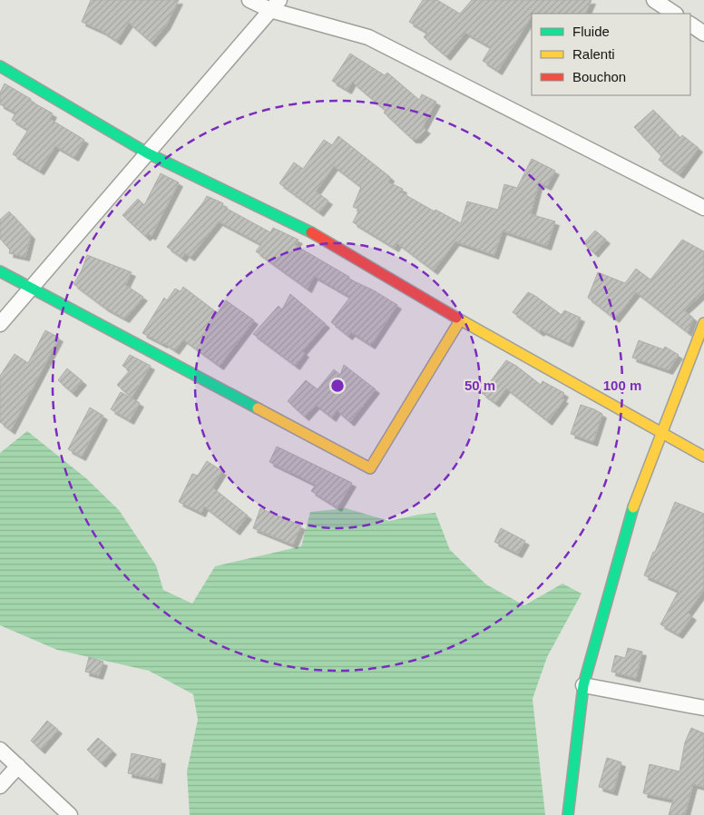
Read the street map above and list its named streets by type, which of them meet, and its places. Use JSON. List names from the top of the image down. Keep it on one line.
{"legend":["Fluide","Ralenti","Bouchon"],"rings":["50 m","100 m"]}
